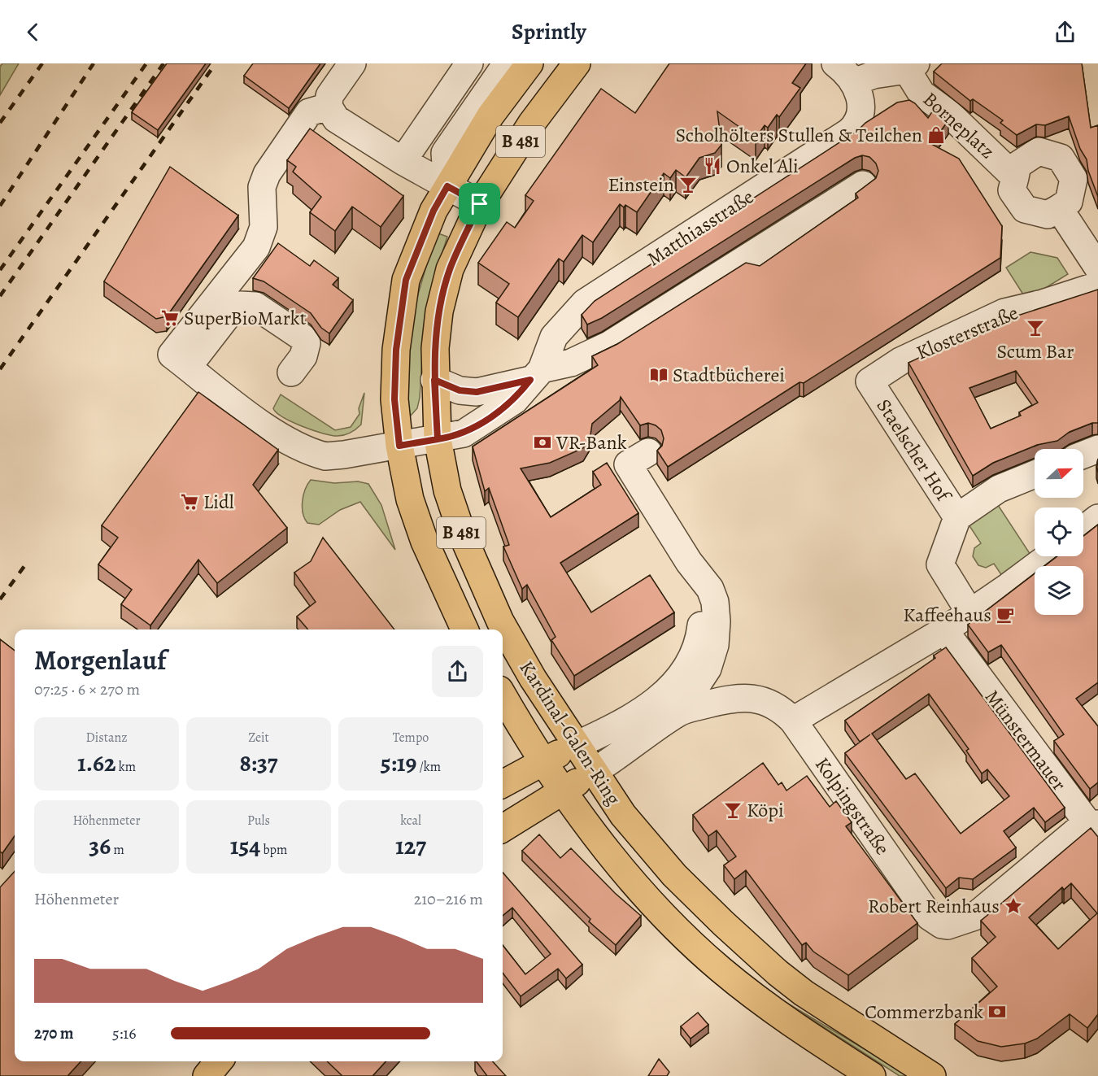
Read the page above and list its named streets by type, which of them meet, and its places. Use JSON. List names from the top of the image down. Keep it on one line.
{"streets":{"main road":["B 481","Kardinal-Galen-Ring"],"street":["Borneplatz","Matthiasstraße","Klosterstraße","Staelscher Hof","Münstermauer","Kolpingstraße"]},"crossings":[["B 481","Matthiasstraße"],["Matthiasstraße","Kardinal-Galen-Ring"],["Klosterstraße","Staelscher Hof"],["Kardinal-Galen-Ring","Kolpingstraße"],["Münstermauer","Kolpingstraße"]],"places":{"shop":["Scholhölters Stullen & Teilchen"],"restaurant":["Onkel Ali"],"bar":["Einstein","Scum Bar","Köpi"],"supermarket":["SuperBioMarkt","Lidl"],"library":["Stadtbücherei"],"bank":["VR-Bank","Commerzbank"],"cafe":["Kaffeehaus"],"place":["Robert Reinhaus"]},"north":"right","page":{"header":"Sprintly","heading":["Morgenlauf","07:25 · 6 × 270 m"],"stats":[["Distanz","1.62 km"],["Zeit","8:37"],["Tempo","5:19 /km"],["Höhenmeter","36 m"],["Puls","154 bpm"],["kcal","127"]],"chart":["Höhenmeter","210–216 m"],"list":[{"name":"270 m","note":"5:16"}]}}
